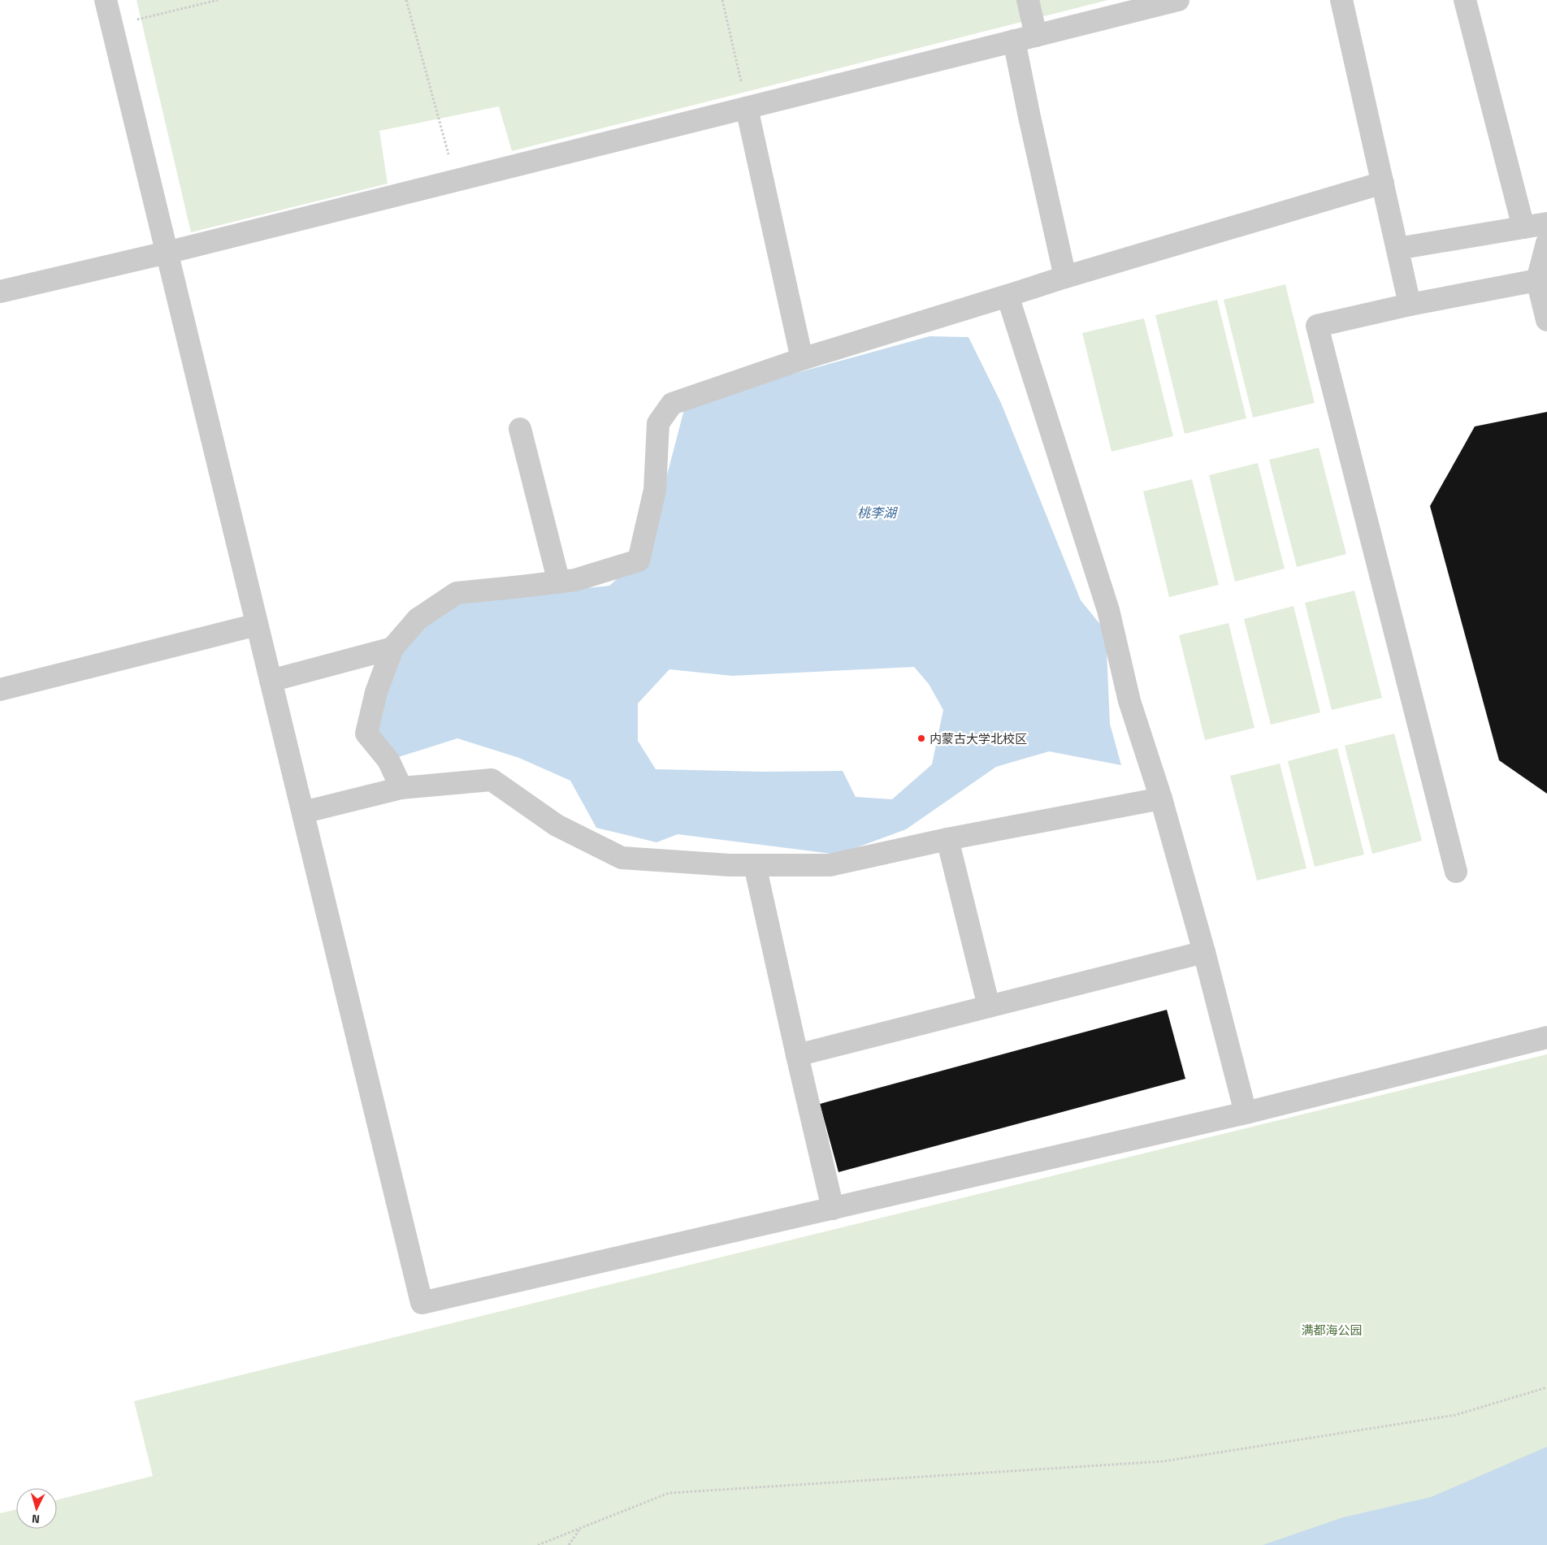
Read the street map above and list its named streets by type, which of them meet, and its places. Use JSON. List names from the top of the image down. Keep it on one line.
{"water":["桃李湖"],"parks":["满都海公园"],"places":["内蒙古大学北校区"],"north":"bottom"}
